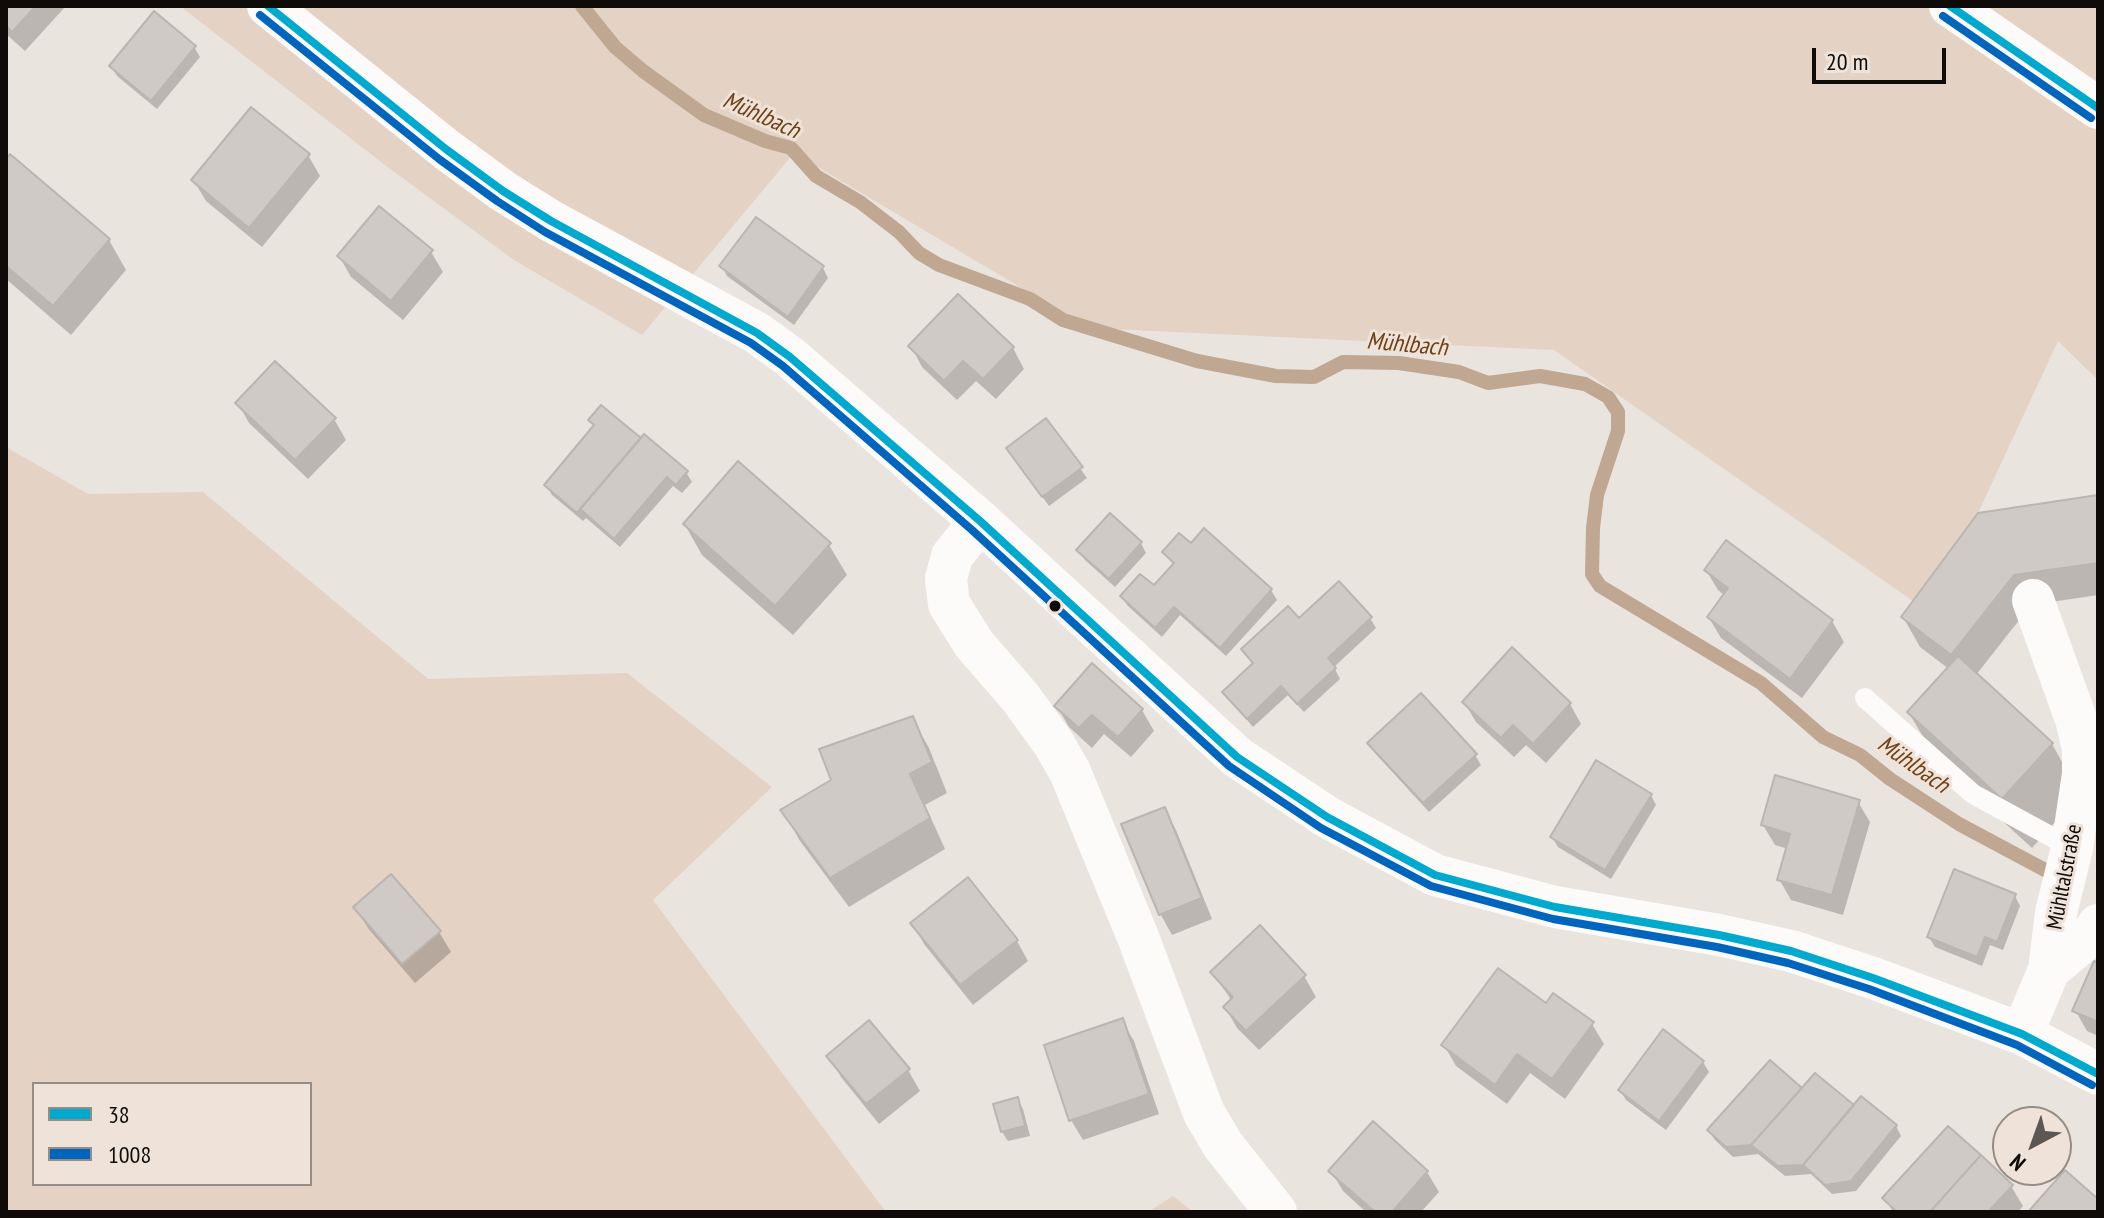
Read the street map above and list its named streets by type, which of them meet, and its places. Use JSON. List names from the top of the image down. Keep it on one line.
{"streets":{"street":["Mühltalstraße"]},"water":["Mühlbach"],"lines":["transit line 38","transit line 1008"],"legend":["38","1008"],"scale_bar":"20 m","north":"bottom left"}
